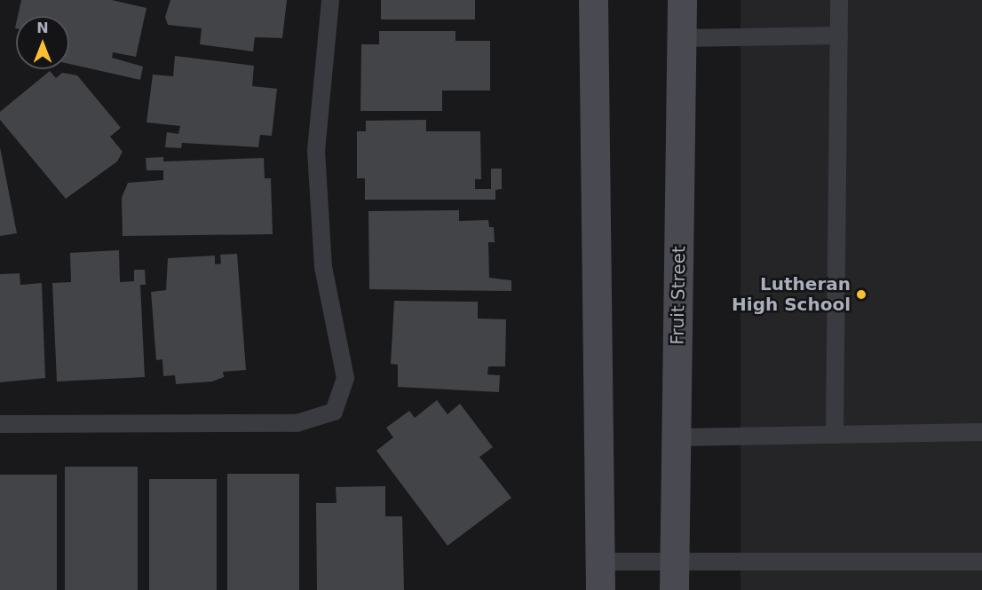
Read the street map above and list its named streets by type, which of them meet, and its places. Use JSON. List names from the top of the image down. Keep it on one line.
{"streets":{"main road":["Fruit Street"]},"places":["Lutheran High School"],"north":"top"}
